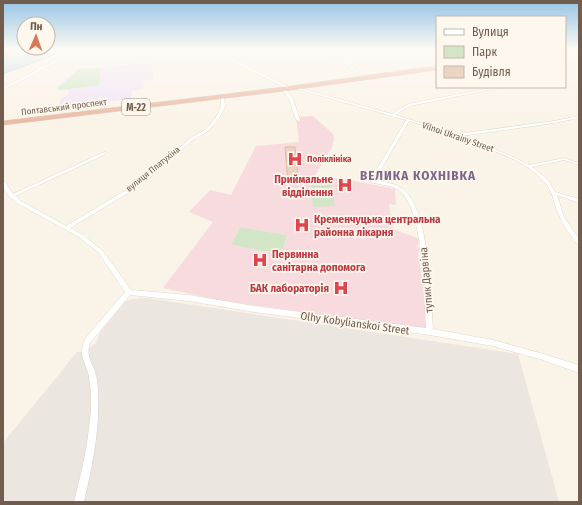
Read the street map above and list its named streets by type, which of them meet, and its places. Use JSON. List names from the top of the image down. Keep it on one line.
{"streets":{"highway":["Полтавський проспект","М-22"],"street":["Vilnoi Ukrainy Street","вулиця Платухіна","тупик Дарвіна","Olhy Kobylianskoi Street"]},"crossings":[["Полтавський проспект","Vilnoi Ukrainy Street"],["Полтавський проспект","вулиця Платухіна"],["Vilnoi Ukrainy Street","тупик Дарвіна"],["тупик Дарвіна","Olhy Kobylianskoi Street"]],"districts":["ВЕЛИКА КОХНІВКА"],"places":{"hospital":["Поліклініка","Приймальне відділення","Кременчуцька центральна районна лікарня","Первинна санітарна допомога","БАК лабораторія"]},"legend":["Вулиця","Парк","Будівля"],"north":"top"}
